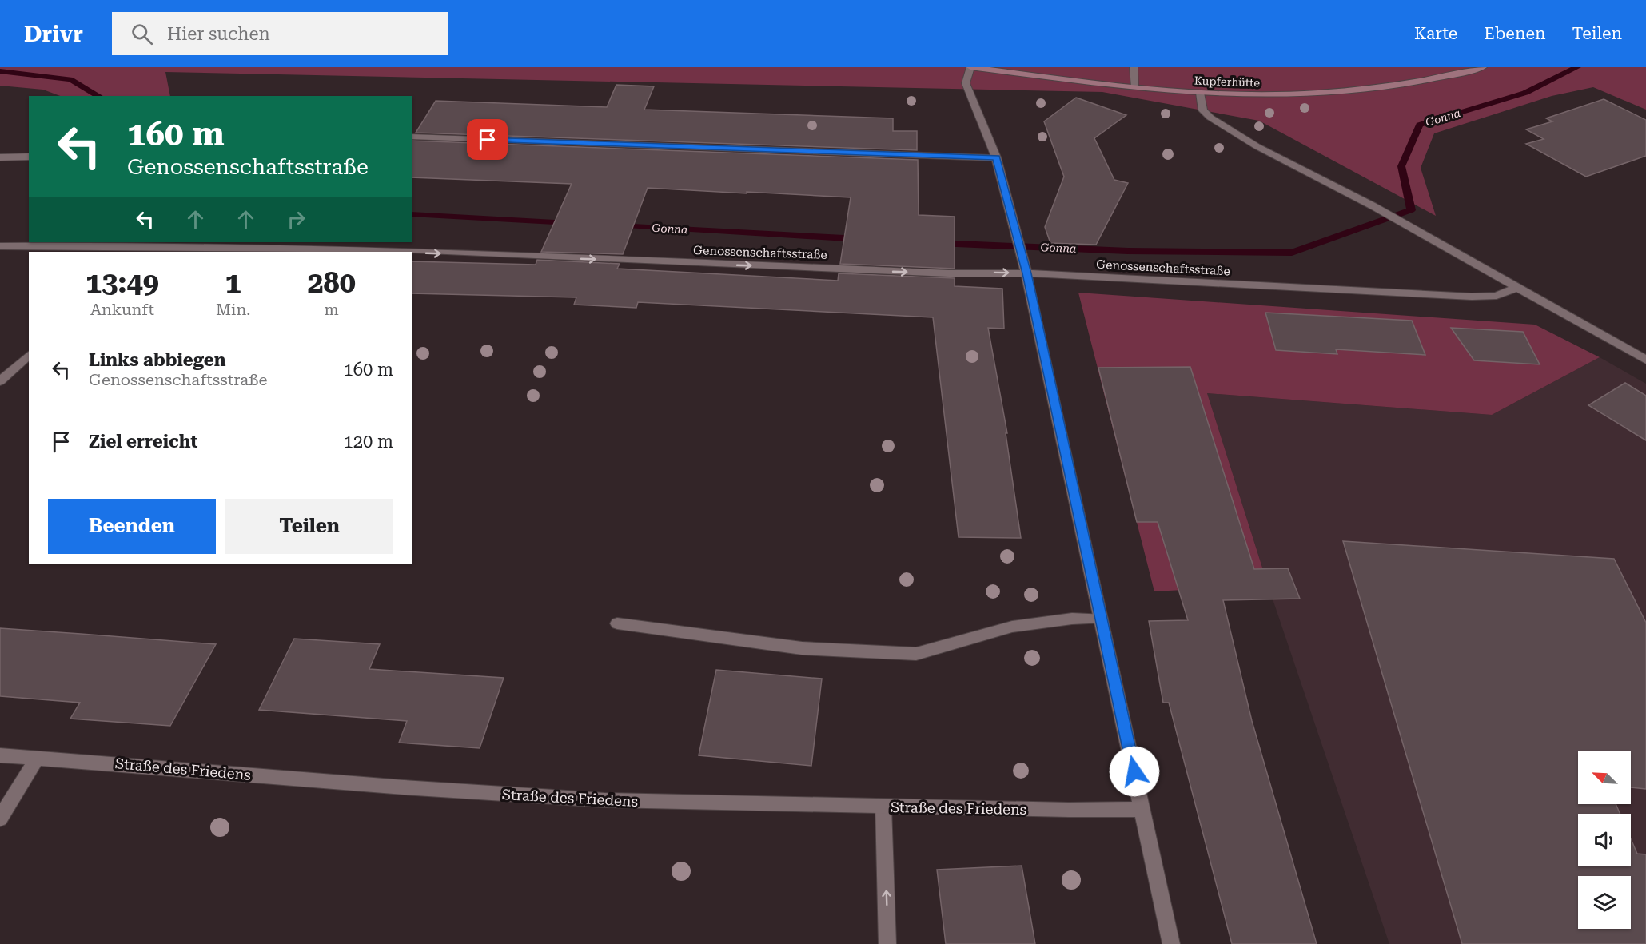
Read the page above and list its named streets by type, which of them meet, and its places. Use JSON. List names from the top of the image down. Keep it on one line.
{"streets":{"main road":["Kupferhütte"],"street":["Genossenschaftsstraße","Straße des Friedens"]},"water":["Gonna"],"north":"top left","page":{"header":"Drivr","search":"Hier suchen","nav":["Karte","Ebenen","Teilen"],"turn":["160 m","Genossenschaftsstraße"],"eta":["13:49","Ankunft","1","Min.","280","m"],"list":[{"name":"Links abbiegen","note":"Genossenschaftsstraße","value":"160 m"},{"name":"Ziel erreicht","value":"120 m"}],"buttons":["Beenden","Teilen"]}}
